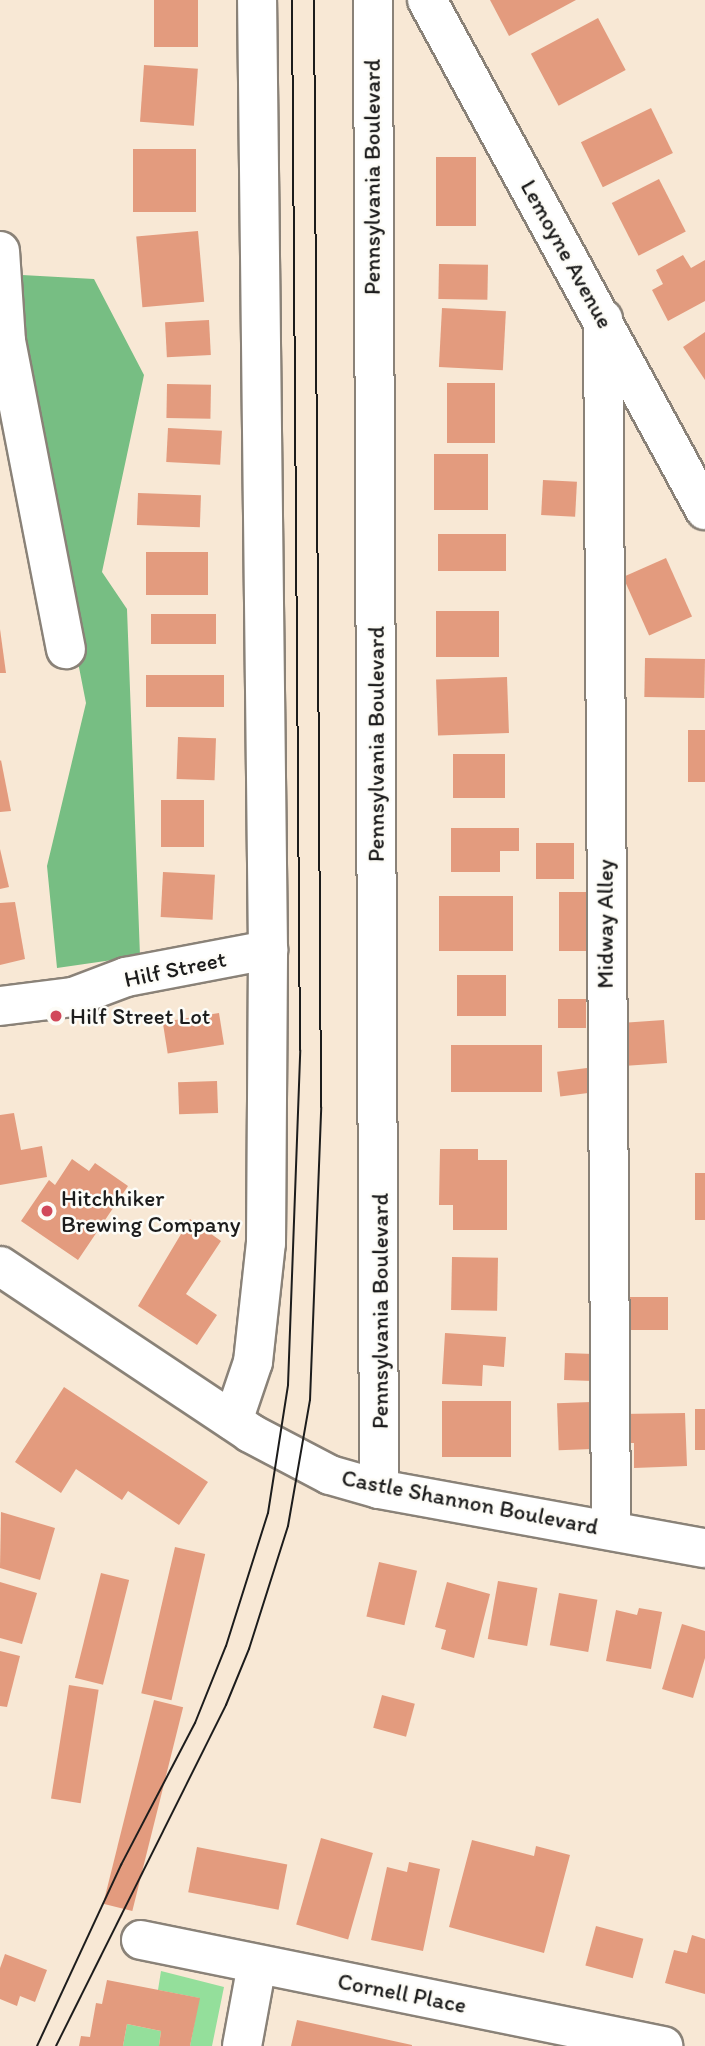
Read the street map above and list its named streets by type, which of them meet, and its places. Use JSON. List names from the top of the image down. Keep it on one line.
{"streets":{"street":["Pennsylvania Boulevard","Lemoyne Avenue","Midway Alley","Hilf Street","Castle Shannon Boulevard","Cornell Place"]},"crossings":[["Pennsylvania Boulevard","Castle Shannon Boulevard"],["Lemoyne Avenue","Midway Alley"],["Midway Alley","Castle Shannon Boulevard"]],"places":["Hilf Street Lot","Hitchhiker Brewing Company"]}
